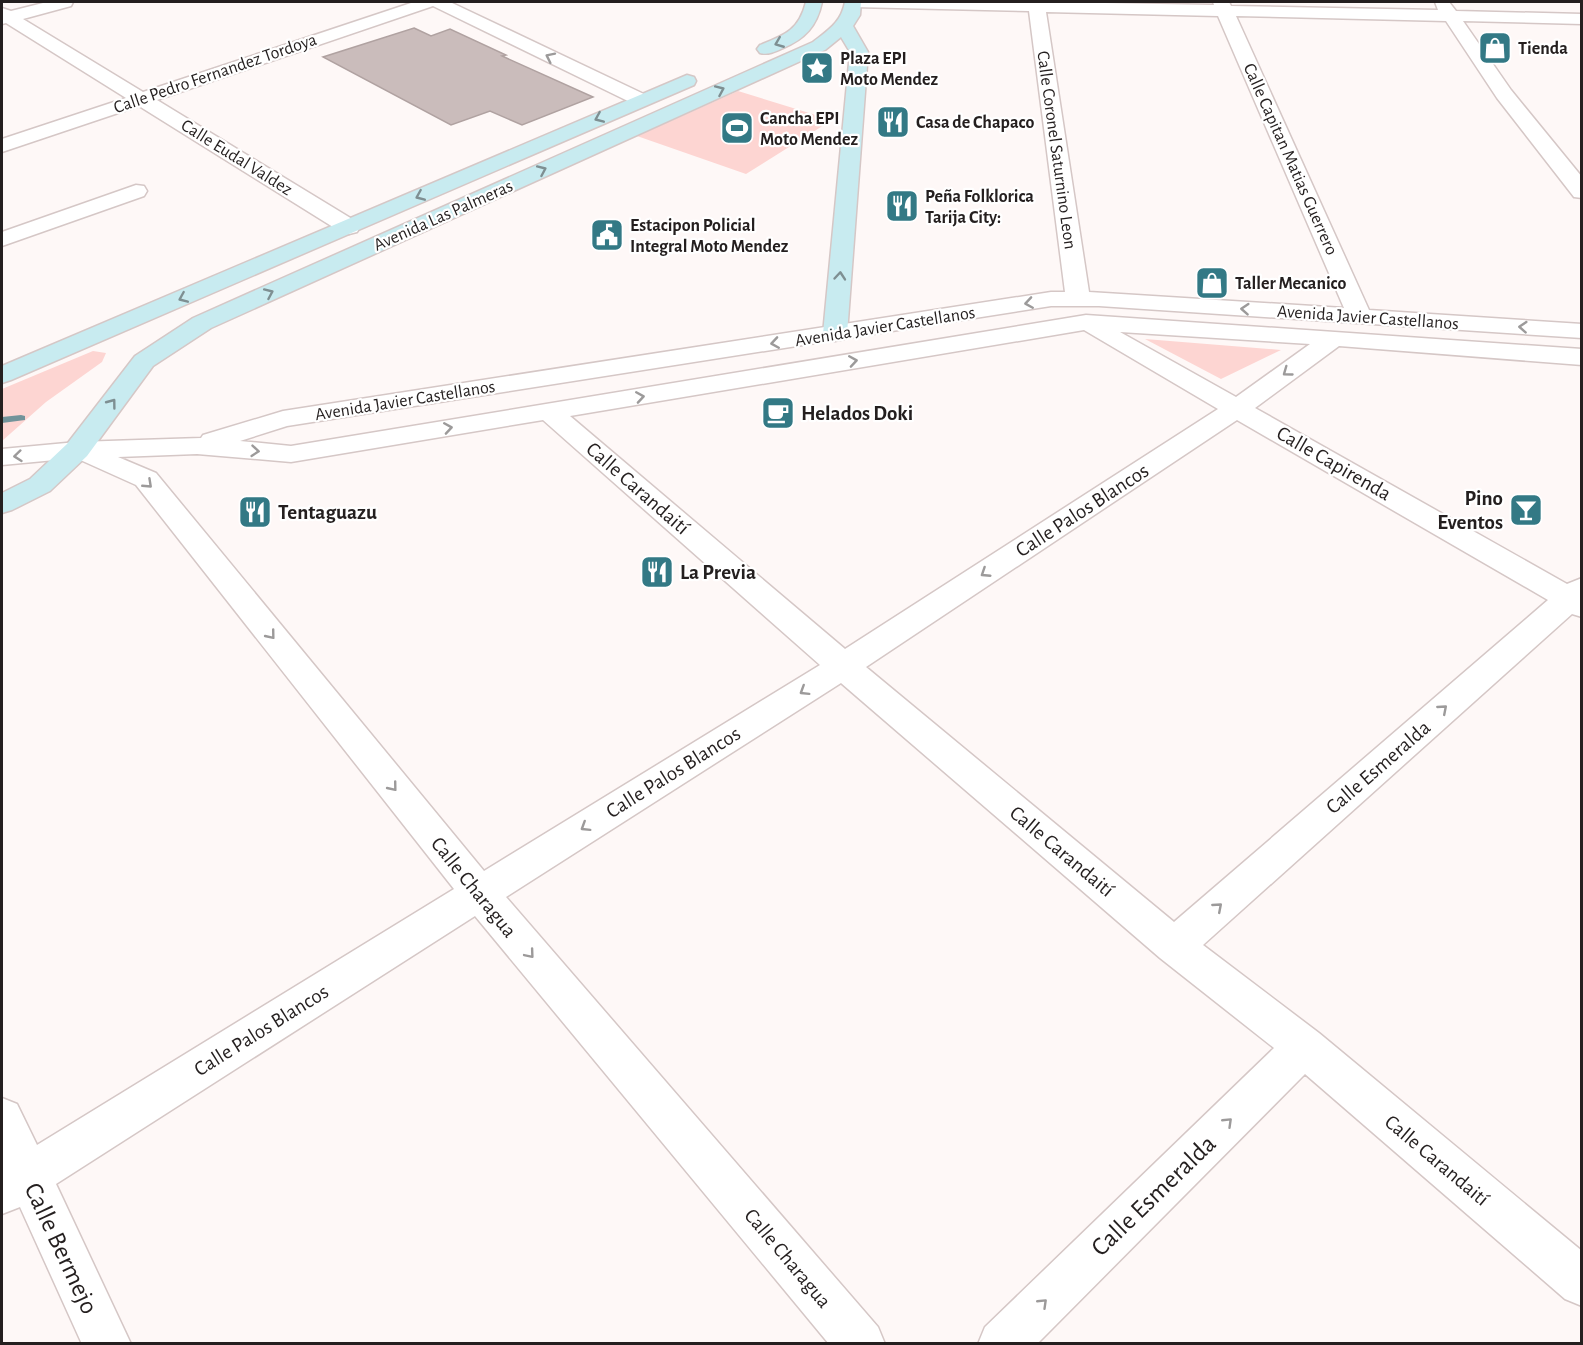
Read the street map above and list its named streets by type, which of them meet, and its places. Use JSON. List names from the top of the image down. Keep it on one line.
{"streets":{"street":["Calle Pedro Fernandez Tordoya","Calle Coronel Saturnino Leon","Calle Eudal Valdez","Calle Capitan Matias Guerrero","Avenida Las Palmeras","Avenida Javier Castellanos","Calle Capirenda","Calle Carandaití","Calle Palos Blancos","Calle Esmeralda","Calle Charagua","Calle Bermejo"]},"crossings":[["Calle Pedro Fernandez Tordoya","Calle Eudal Valdez"],["Calle Coronel Saturnino Leon","Avenida Javier Castellanos"],["Calle Coronel Saturnino Leon","Calle Capirenda"],["Calle Eudal Valdez","Avenida Las Palmeras"],["Calle Capitan Matias Guerrero","Avenida Javier Castellanos"],["Calle Capitan Matias Guerrero","Calle Palos Blancos"],["Avenida Las Palmeras","Avenida Javier Castellanos"],["Avenida Las Palmeras","Calle Charagua"],["Avenida Javier Castellanos","Calle Capirenda"],["Avenida Javier Castellanos","Calle Carandaití"],["Avenida Javier Castellanos","Calle Palos Blancos"],["Avenida Javier Castellanos","Calle Charagua"],["Calle Capirenda","Calle Palos Blancos"],["Calle Capirenda","Calle Esmeralda"],["Calle Carandaití","Calle Palos Blancos"],["Calle Carandaití","Calle Esmeralda"],["Calle Palos Blancos","Calle Charagua"],["Calle Palos Blancos","Calle Bermejo"]],"one_way":["Calle Palos Blancos","Calle Esmeralda","Calle Charagua"],"places":{"shop":["Tienda","Taller Mecanico"],"place":["Plaza EPI Moto Mendez"],"restaurant":["Casa de Chapaco","Peña Folklorica Tarija City:","Tentaguazu","La Previa"],"sports":["Cancha EPI Moto Mendez"],"public building":["Estacipon Policial Integral Moto Mendez"],"cafe":["Helados Doki"],"bar":["Pino Eventos"]}}
